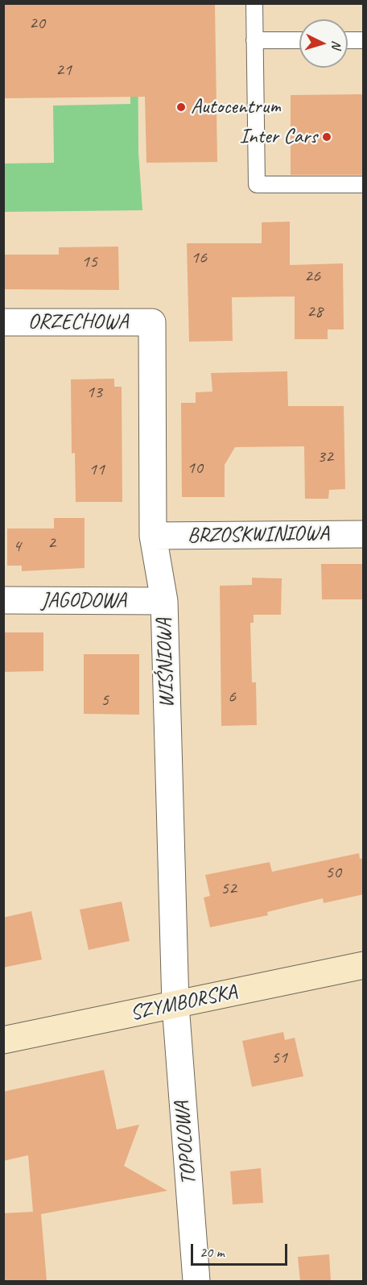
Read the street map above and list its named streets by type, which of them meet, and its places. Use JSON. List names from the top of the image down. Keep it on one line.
{"streets":{"street":["ORZECHOWA","BRZOSKWINIOWA","JAGODOWA","WIŚNIOWA","SZYMBORSKA","TOPOLOWA"]},"crossings":[["ORZECHOWA","WIŚNIOWA"],["BRZOSKWINIOWA","WIŚNIOWA"],["JAGODOWA","WIŚNIOWA"],["WIŚNIOWA","SZYMBORSKA"],["WIŚNIOWA","TOPOLOWA"],["SZYMBORSKA","TOPOLOWA"]],"places":["Autocentrum","Inter Cars"],"house_numbers":["20","21","16","15","26","28","13","32","10","11","2","4","6","5","50","52","51"],"scale_bar":"20 m","north":"right"}
